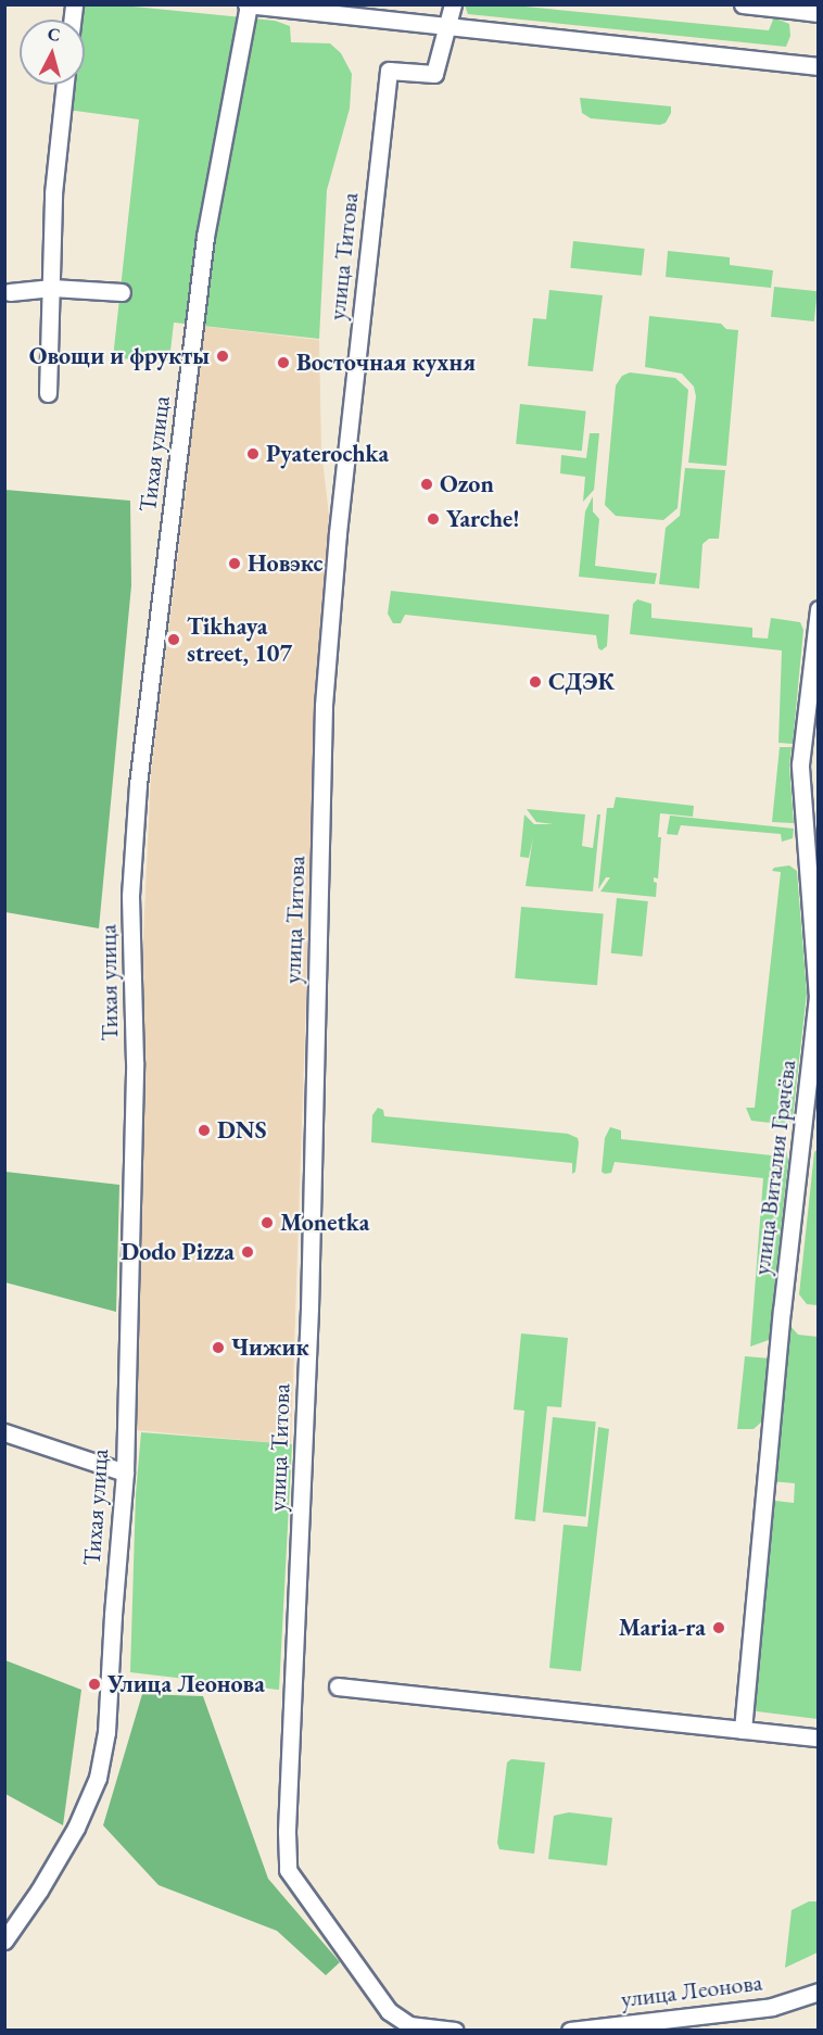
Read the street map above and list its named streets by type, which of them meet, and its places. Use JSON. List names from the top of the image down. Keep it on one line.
{"streets":{"street":["улица Титова","Тихая улица","улица Виталия Грачёва","улица Леонова"]},"places":["Овощи и фрукты","Восточная кухня","Pyaterochka","Ozon","Yarche!","Новэкс","Tikhaya street, 107","СДЭК","DNS","Monetka","Dodo Pizza","Чижик","Maria-ra","Улица Леонова"],"north":"top"}
